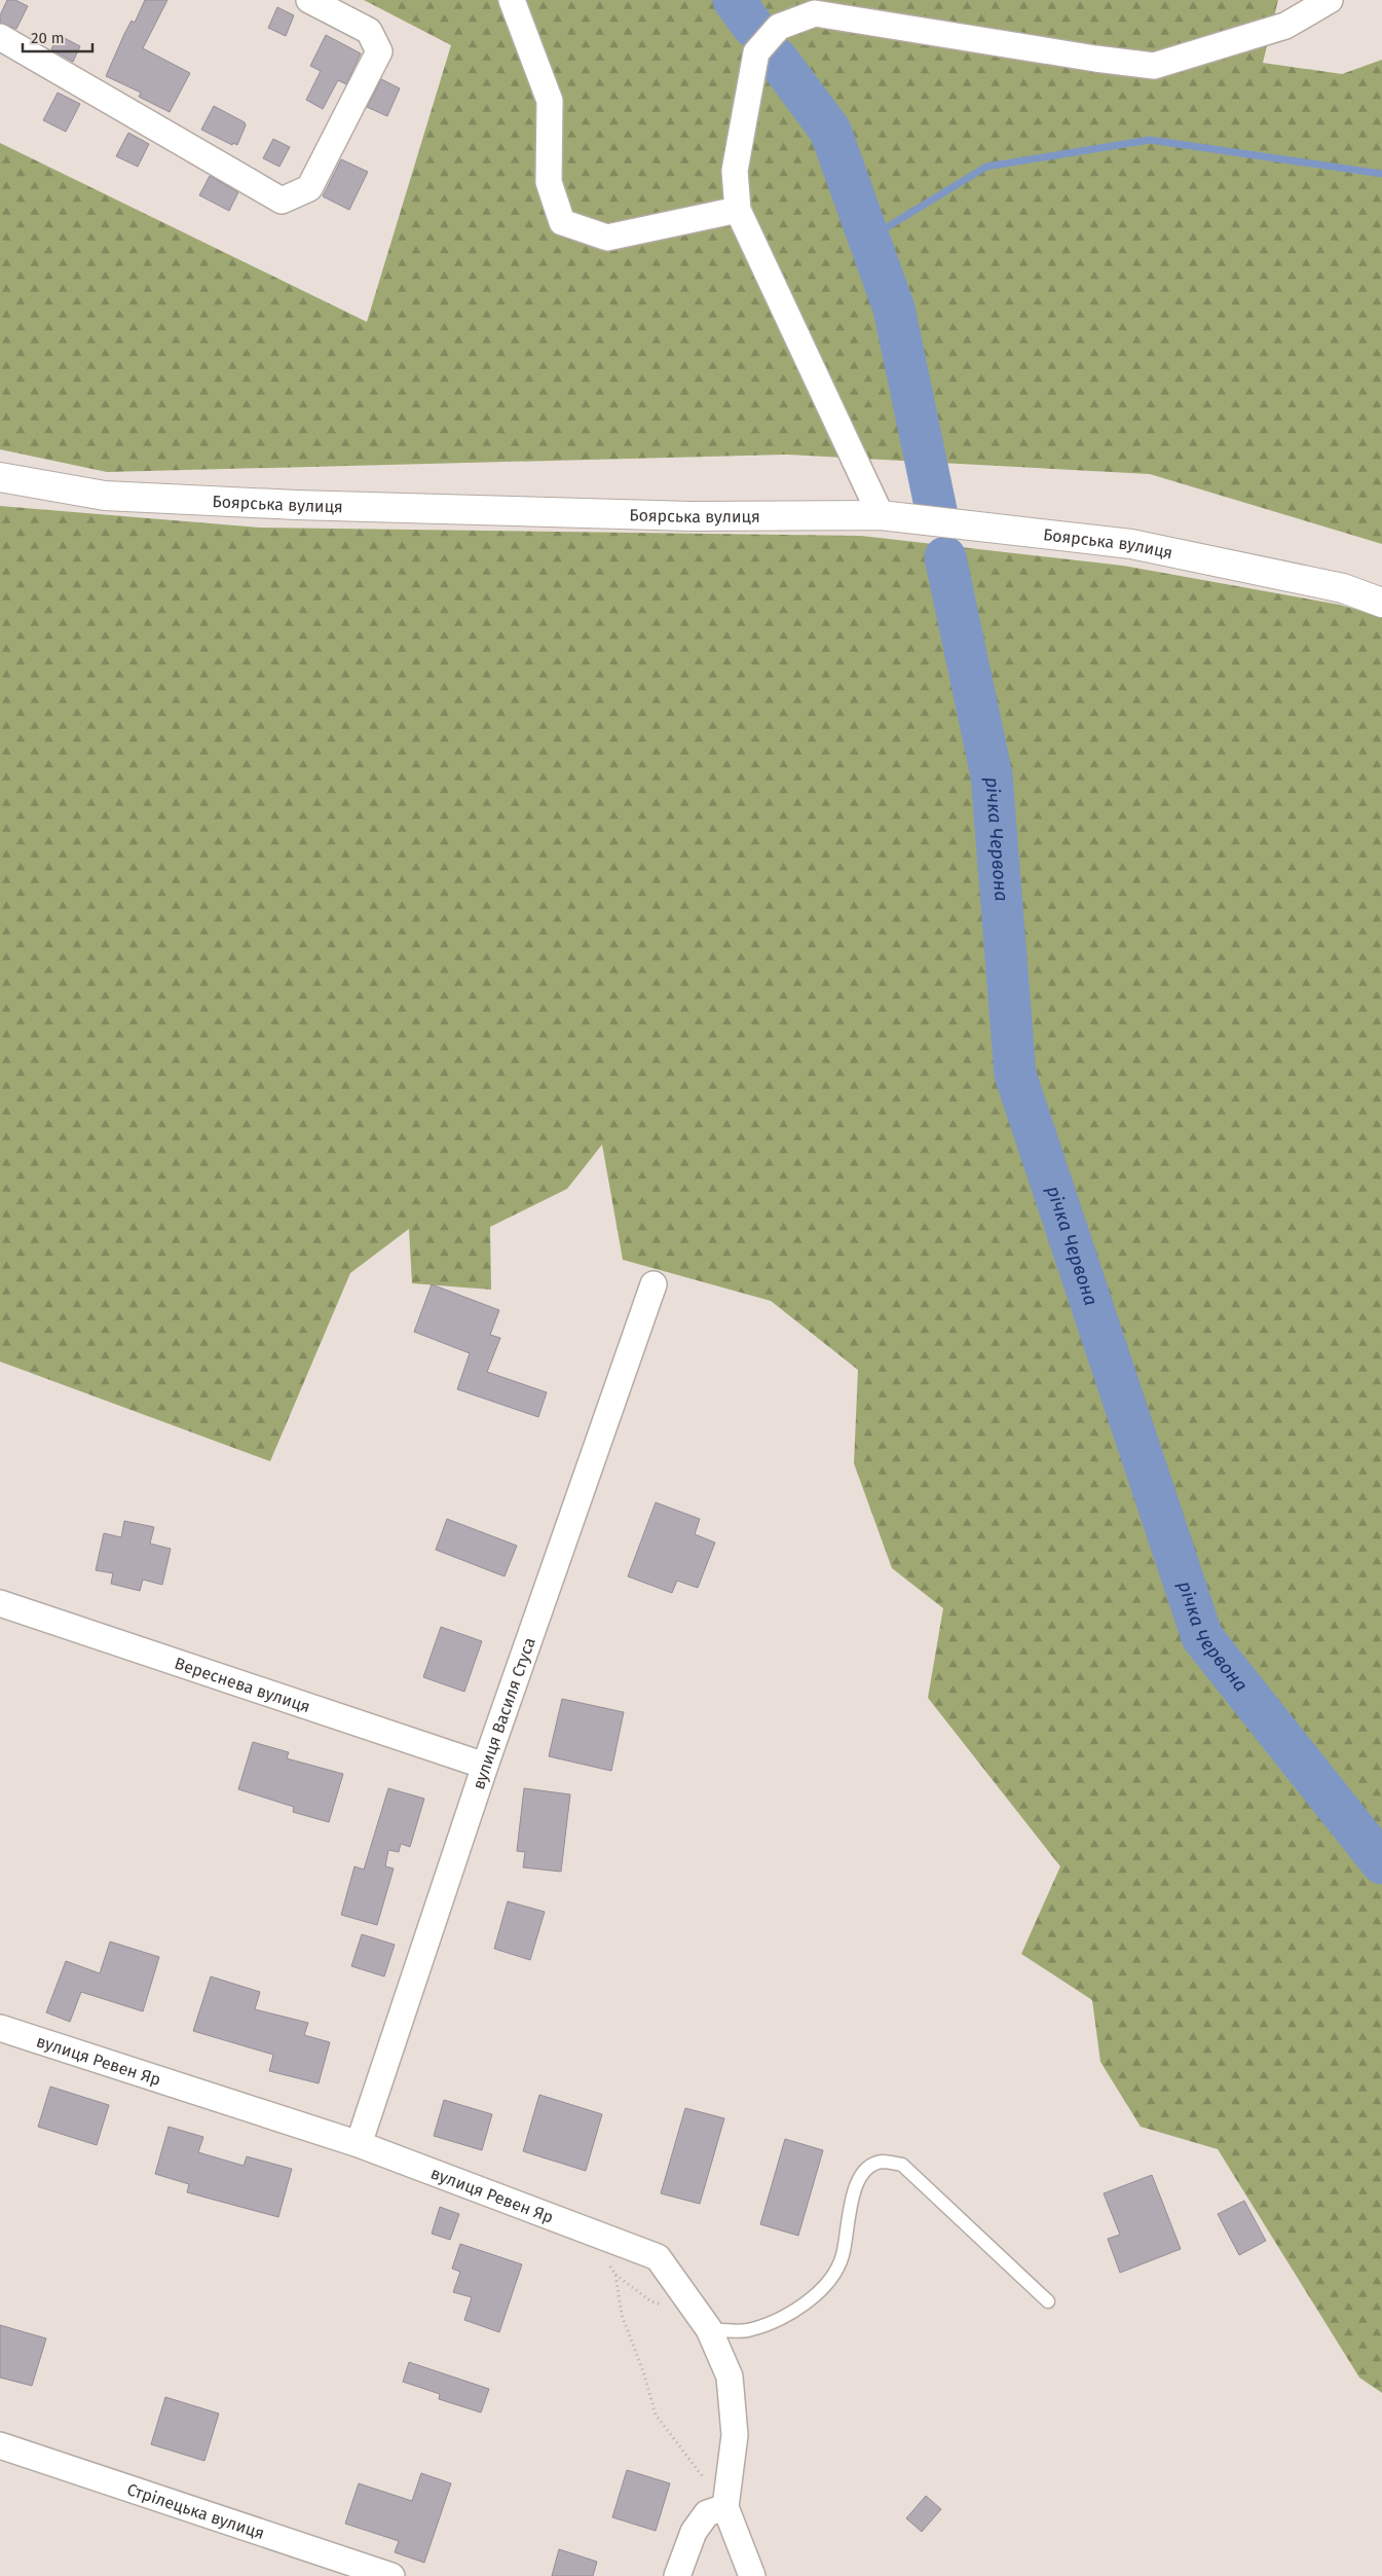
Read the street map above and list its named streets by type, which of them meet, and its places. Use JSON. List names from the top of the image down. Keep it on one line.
{"streets":{"street":["Боярська вулиця","Вереснева вулиця","вулиця Василя Стуса","вулиця Ревен Яр","Стрілецька вулиця"]},"crossings":[["Вереснева вулиця","вулиця Василя Стуса"],["вулиця Василя Стуса","вулиця Ревен Яр"]],"water":["річка Червона"],"scale_bar":"20 m"}
